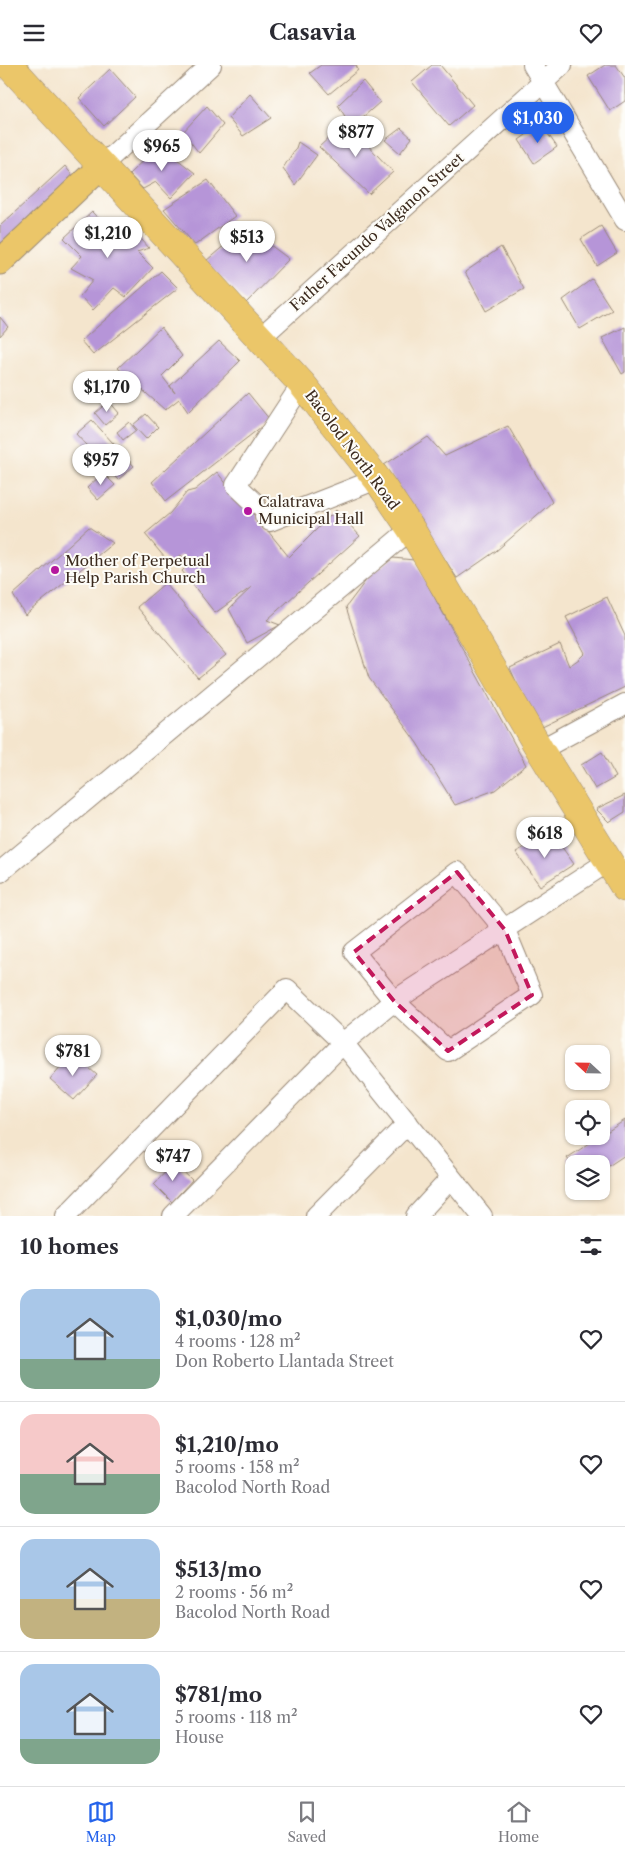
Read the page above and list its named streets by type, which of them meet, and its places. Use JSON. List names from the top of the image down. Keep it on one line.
{"streets":{"highway":["Bacolod North Road"],"street":["Father Facundo Valganon Street"]},"crossings":[["Father Facundo Valganon Street","Bacolod North Road"]],"places":["Calatrava Municipal Hall","Mother of Perpetual Help Parish Church"],"north":"left","page":{"header":"Casavia","price":["$1,030","$877","$965","$1,210","$513","$1,170","$957","$618","$781","$747"],"heading":"10 homes","list":[{"name":"$1,030/mo","note":"4 rooms · 128 m² · Don Roberto Llantada Street"},{"name":"$1,210/mo","note":"5 rooms · 158 m² · Bacolod North Road"},{"name":"$513/mo","note":"2 rooms · 56 m² · Bacolod North Road"},{"name":"$781/mo","note":"5 rooms · 118 m² · House"}],"tabs":["Map","Saved","Home"]}}
